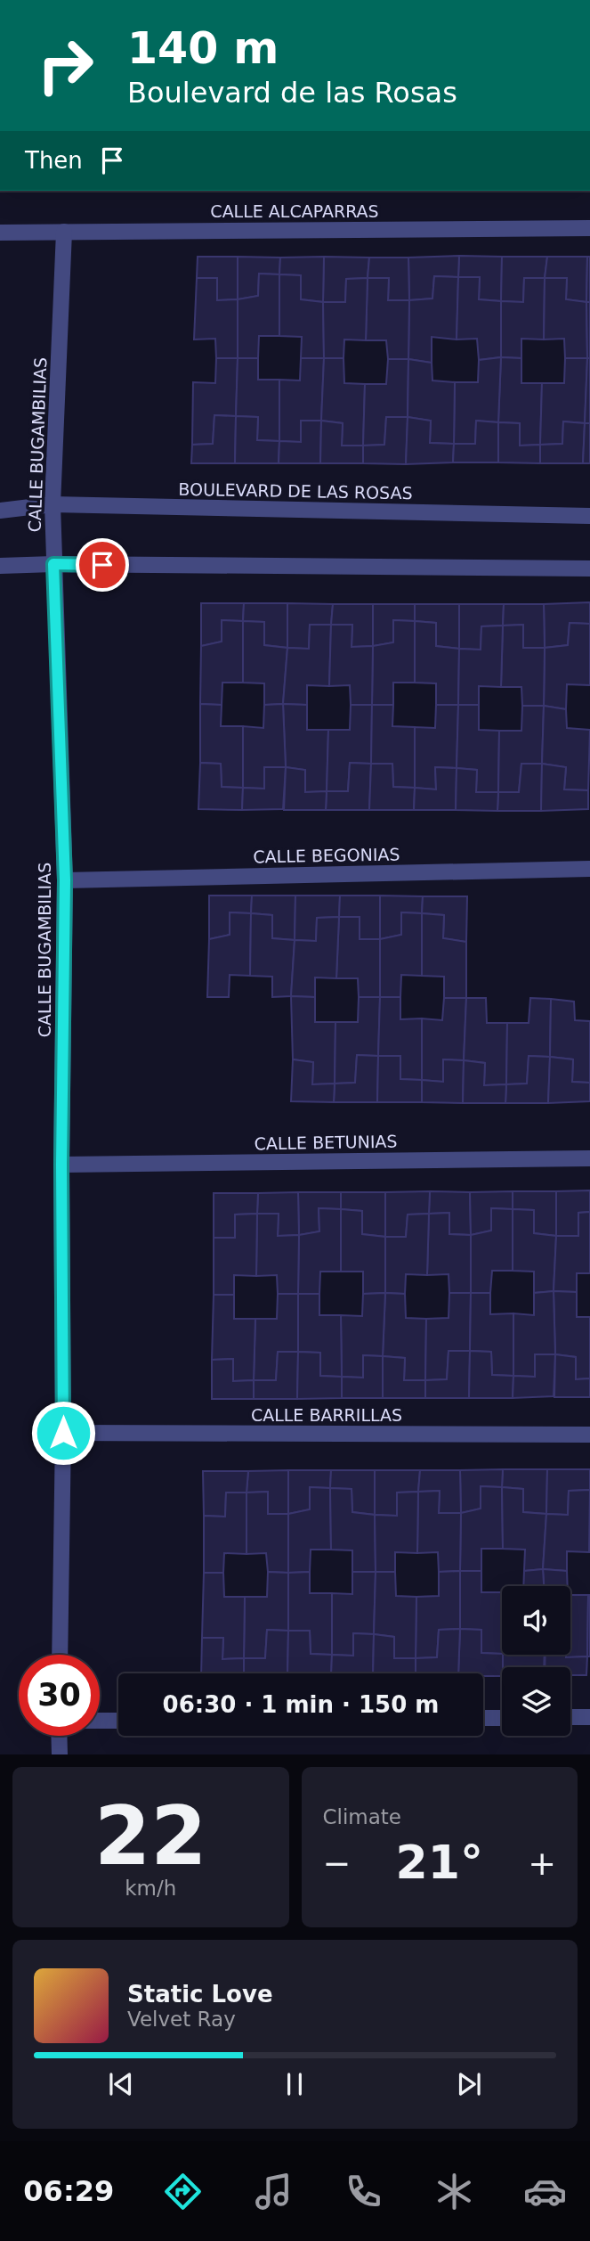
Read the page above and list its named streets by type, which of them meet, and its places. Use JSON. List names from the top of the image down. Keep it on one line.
{"streets":{"street":["CALLE ALCAPARRAS","CALLE BUGAMBILIAS","BOULEVARD DE LAS ROSAS","CALLE BEGONIAS","CALLE BETUNIAS","CALLE BARRILLAS"]},"crossings":[["CALLE ALCAPARRAS","CALLE BUGAMBILIAS"],["CALLE BUGAMBILIAS","BOULEVARD DE LAS ROSAS"],["CALLE BUGAMBILIAS","CALLE BEGONIAS"],["CALLE BUGAMBILIAS","CALLE BETUNIAS"],["CALLE BUGAMBILIAS","CALLE BARRILLAS"]],"page":{"turn":["140 m","Boulevard de las Rosas"],"then":"Then","limit":"30","trip":"06:30 · 1 min · 150 m","tile":[["22","km/h"],"Climate"],"heat":["−","21°","+"],"song":["Static Love","Velvet Ray"],"tabs":"06:29"}}
